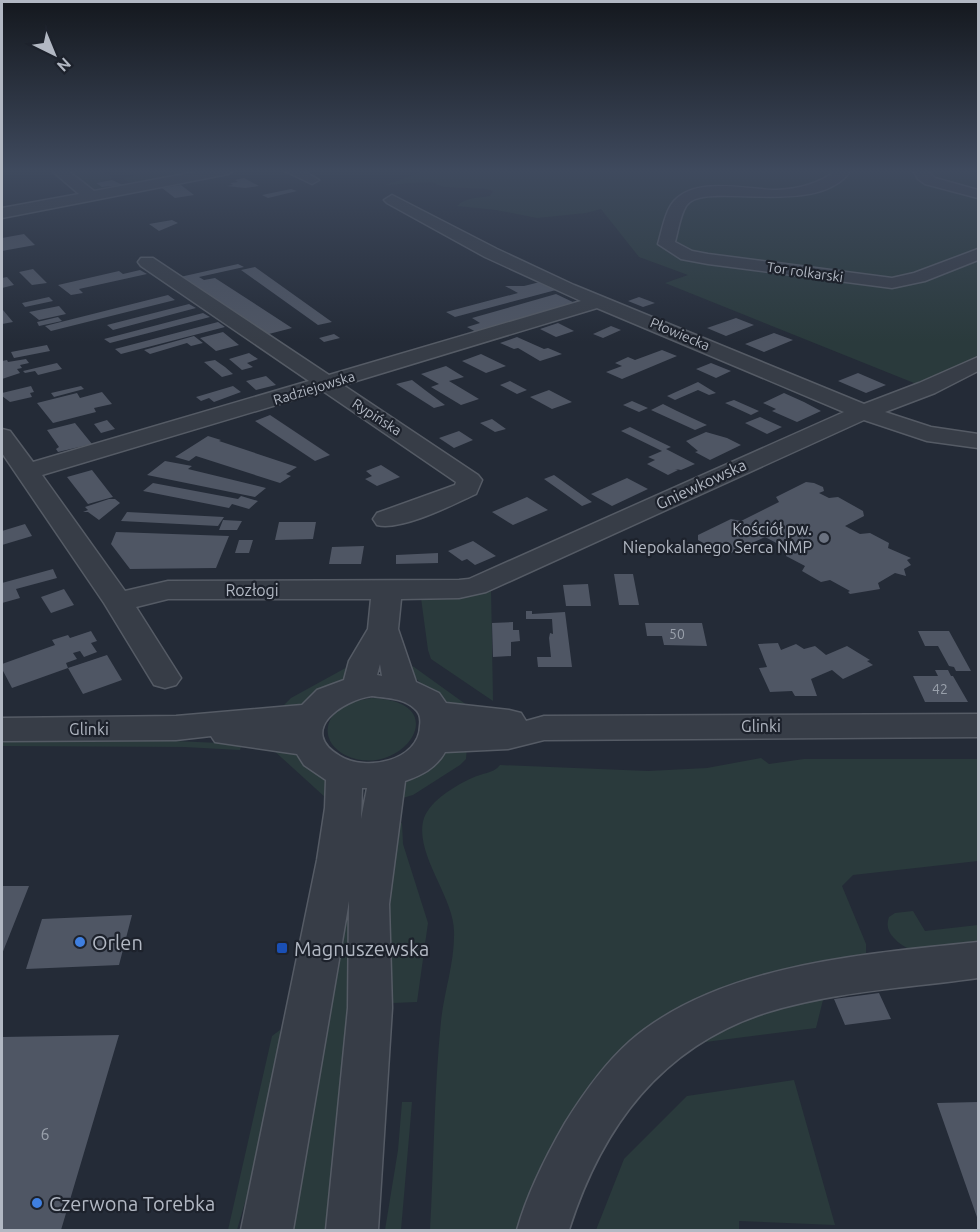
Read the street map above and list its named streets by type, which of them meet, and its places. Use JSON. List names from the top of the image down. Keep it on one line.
{"streets":{"street":["Tor rolkarski","Płowiecka","Radziejowska","Rypińska","Gniewkowska","Rozłogi","Glinki"]},"crossings":[["Płowiecka","Radziejowska"],["Płowiecka","Gniewkowska"],["Radziejowska","Rypińska"],["Gniewkowska","Rozłogi"]],"places":{"other":["Kościół pw. Niepokalanego Serca NMP","Orlen","Czerwona Torebka"],"transit":["Magnuszewska"]},"house_numbers":["50","42","6"],"north":"bottom right"}
